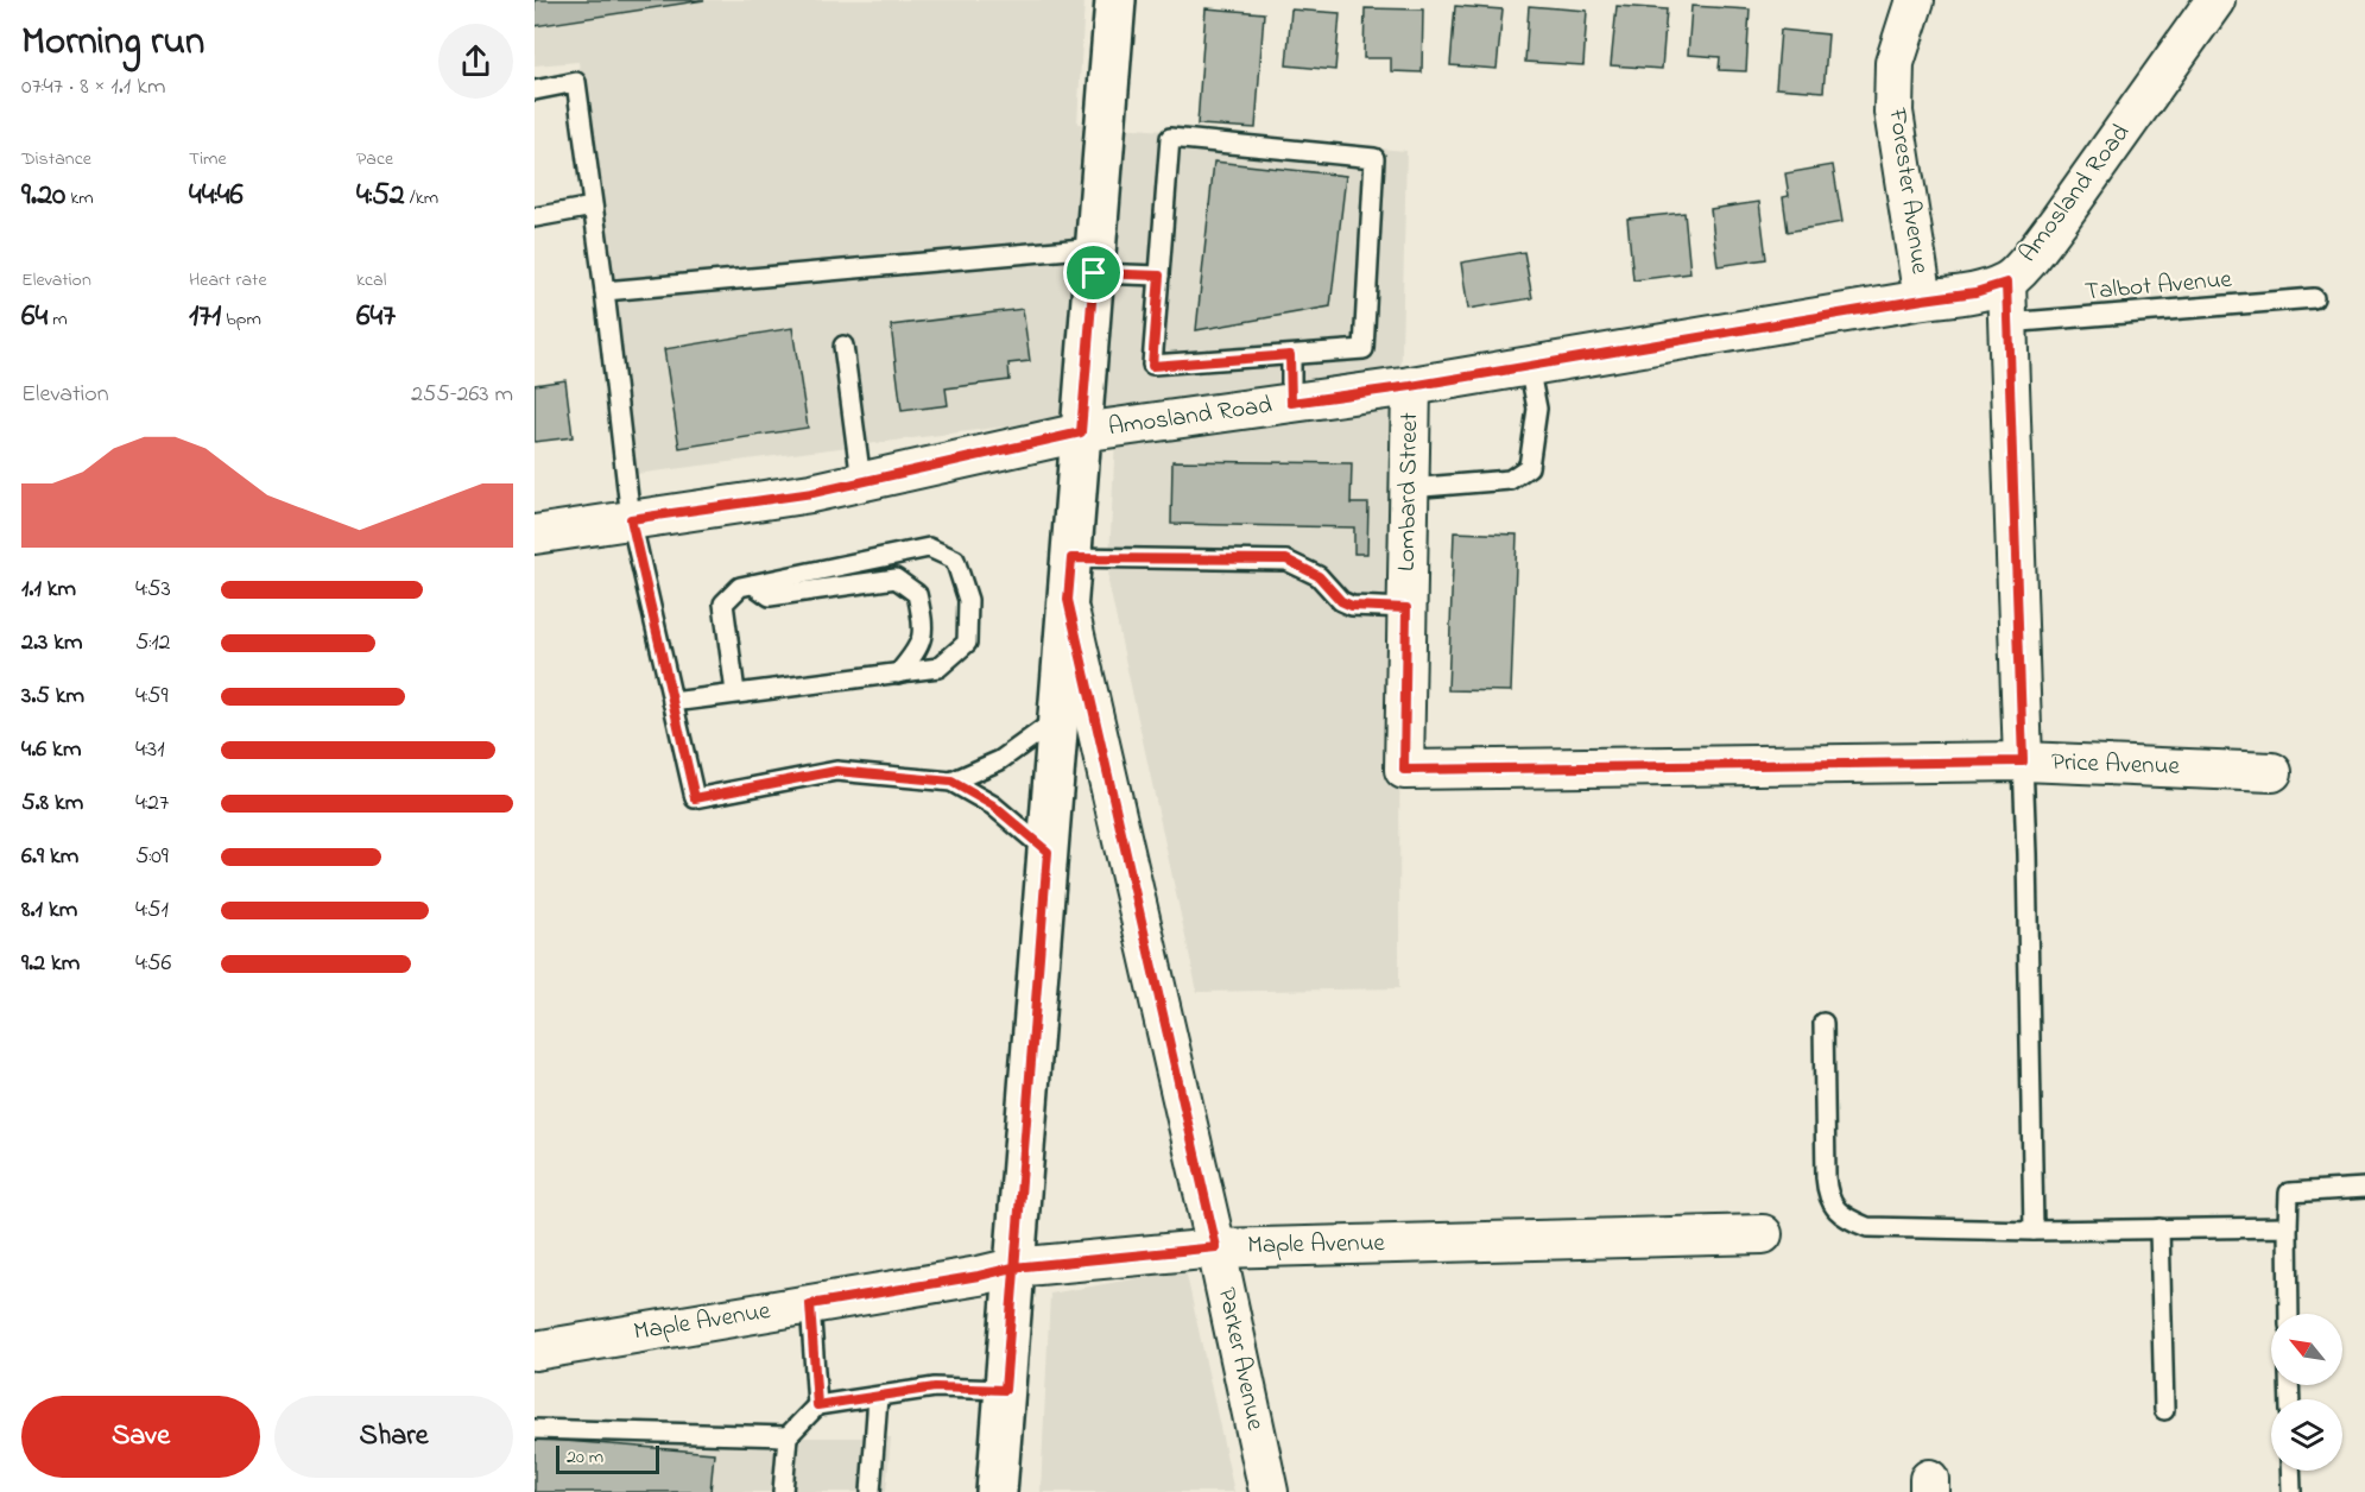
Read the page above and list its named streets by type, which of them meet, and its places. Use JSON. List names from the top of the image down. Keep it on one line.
{"streets":{"street":["Forester Avenue","Amosland Road","Lombard Street","Price Avenue","Maple Avenue","Parker Avenue"],"lane":["Talbot Avenue"]},"crossings":[["Forester Avenue","Amosland Road"],["Amosland Road","Lombard Street"],["Lombard Street","Price Avenue"],["Maple Avenue","Parker Avenue"]],"scale_bar":"20 m","north":"top left","page":{"heading":["Morning run","07:47 · 8 × 1.1 km"],"stats":[["Distance","9.20 km"],["Time","44:46"],["Pace","4:52 /km"],["Elevation","64 m"],["Heart rate","171 bpm"],["kcal","647"]],"chart":["Elevation","255–263 m"],"list":[{"name":"1.1 km","note":"4:53"},{"name":"2.3 km","note":"5:12"},{"name":"3.5 km","note":"4:59"},{"name":"4.6 km","note":"4:31"},{"name":"5.8 km","note":"4:27"},{"name":"6.9 km","note":"5:09"},{"name":"8.1 km","note":"4:51"},{"name":"9.2 km","note":"4:56"}],"buttons":["Save","Share"],"scale":"20 m"}}
